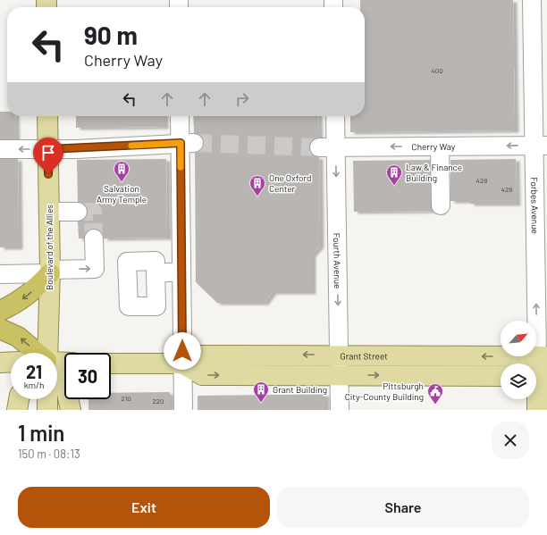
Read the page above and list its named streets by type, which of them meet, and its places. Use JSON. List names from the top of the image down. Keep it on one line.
{"streets":{"main road":["Forbes Avenue","Boulevard of the Allies","Grant Street"],"street":["Cherry Way","Fourth Avenue"]},"crossings":[["Cherry Way","Forbes Avenue"],["Cherry Way","Fourth Avenue"],["Forbes Avenue","Grant Street"],["Fourth Avenue","Grant Street"]],"one_way":["Cherry Way"],"places":{"building":["Salvation Army Temple","Law & Finance Building","One Oxford Center","Grant Building"],"public building":["Pittsburgh City-County Building"]},"house_numbers":["400","428","428","210","220"],"north":"top right","page":{"turn":["90 m","Cherry Way"],"speed":"21 km/h","limit":"30","heading":["1 min","150 m · 08:13"],"buttons":["Exit","Share"]}}
